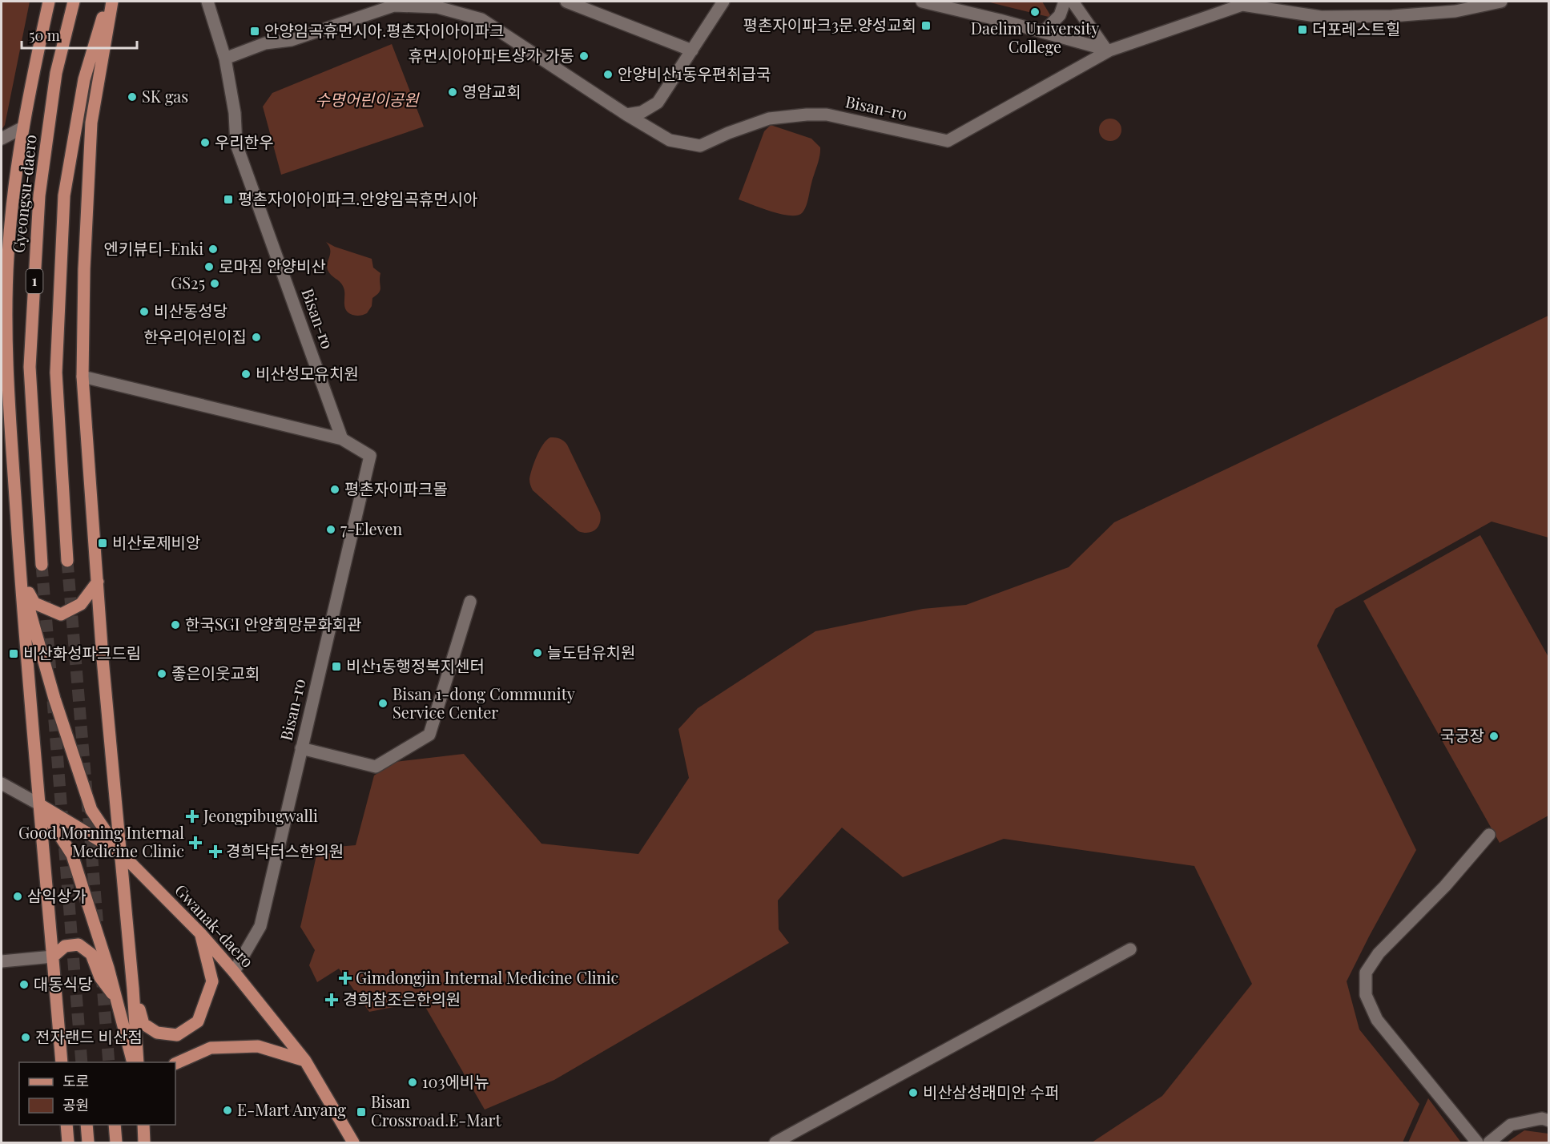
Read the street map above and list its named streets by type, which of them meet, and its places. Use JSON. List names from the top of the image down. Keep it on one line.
{"streets":{"main road":["Gyeongsu-daero","1","Gwanak-daero"],"street":["Bisan-ro"]},"crossings":[["Bisan-ro","Gwanak-daero"]],"parks":["수명어린이공원"],"places":{"other":["Daelim University College","휴먼시아아파트상가 가동","안양비산1동우편취급국","영암교회","SK gas","우리한우","엔키뷰티-Enki","로마짐 안양비산","GS25","비산동성당","한우리어린이집","비산성모유치원","평촌자이파크몰","7-Eleven","한국SGI 안양희망문화회관","늘도담유치원","좋은이웃교회","Bisan 1-dong Community Service Center","국궁장","삼익상가","대동식당","전자랜드 비산점","103에비뉴","비산삼성래미안 수퍼","E-Mart Anyang"],"transit":["평촌자이파크3문.양성교회","더포레스트힐","안양임곡휴먼시아.평촌자이아이파크","평촌자이아이파크.안양임곡휴먼시아","비산로제비앙","비산화성파크드림","비산1동행정복지센터","Bisan Crossroad.E-Mart"],"health":["Jeongpibugwalli","Good Morning Internal Medicine Clinic","경희닥터스한의원","Gimdongjin Internal Medicine Clinic","경희참조은한의원"]},"legend":["도로","공원"],"scale_bar":"50 m"}
